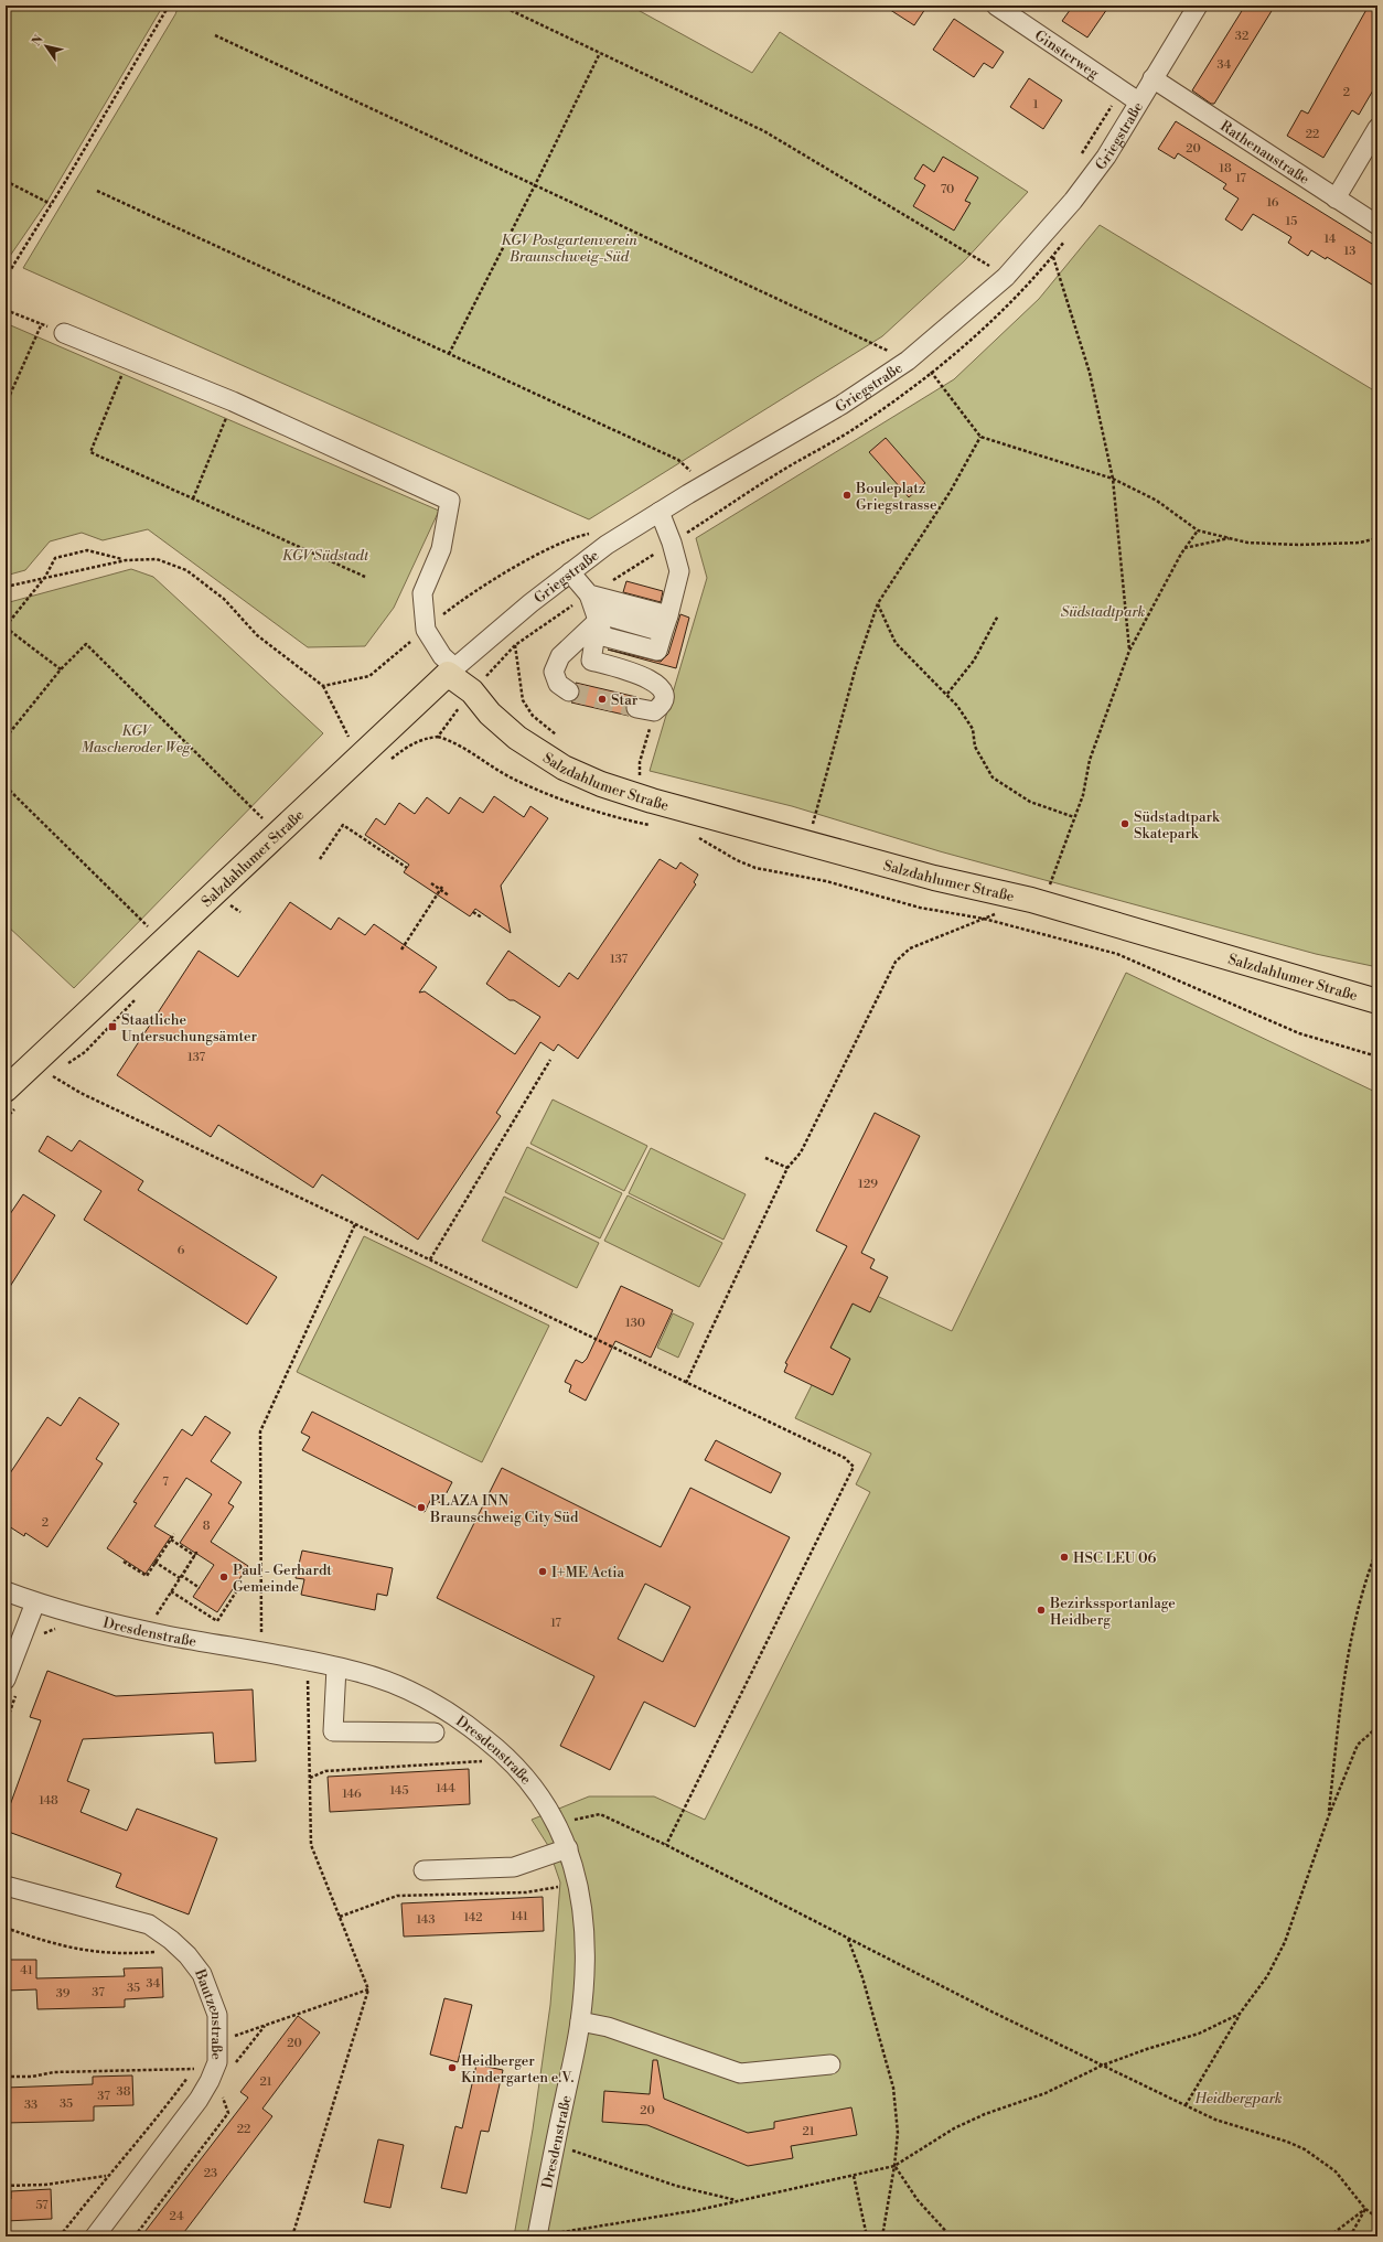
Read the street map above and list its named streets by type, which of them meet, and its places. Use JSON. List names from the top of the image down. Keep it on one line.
{"streets":{"main road":["Salzdahlumer Straße"],"street":["Ginsterweg","Griegstraße","Rathenaustraße","Dresdenstraße","Bautzenstraße"]},"crossings":[["Ginsterweg","Griegstraße"],["Griegstraße","Rathenaustraße"],["Griegstraße","Salzdahlumer Straße"]],"parks":["KGV Postgartenverein Braunschweig-Süd","KGV Südstadt","Südstadtpark","KGV Mascheroder Weg","Heidbergpark"],"places":{"other":["Bouleplatz Griegstrasse","Star","Südstadtpark Skatepark","PLAZA INN Braunschweig City Süd","HSC LEU 06","I+ME Actia","Paul - Gerhardt Gemeinde","Bezirkssportanlage Heidberg","Heidberger Kindergarten e.V."],"transit":["Staatliche Untersuchungsämter"]},"house_numbers":["32","34","2","1","22","20","18","17","70","16","15","14","13","137","137","129","6","130","7","2","8","17","144","145","146","148","141","142","143","41","34","35","37","39","20","21","38","37","35","33","20","22","21","23","57","24"],"north":"top left"}
